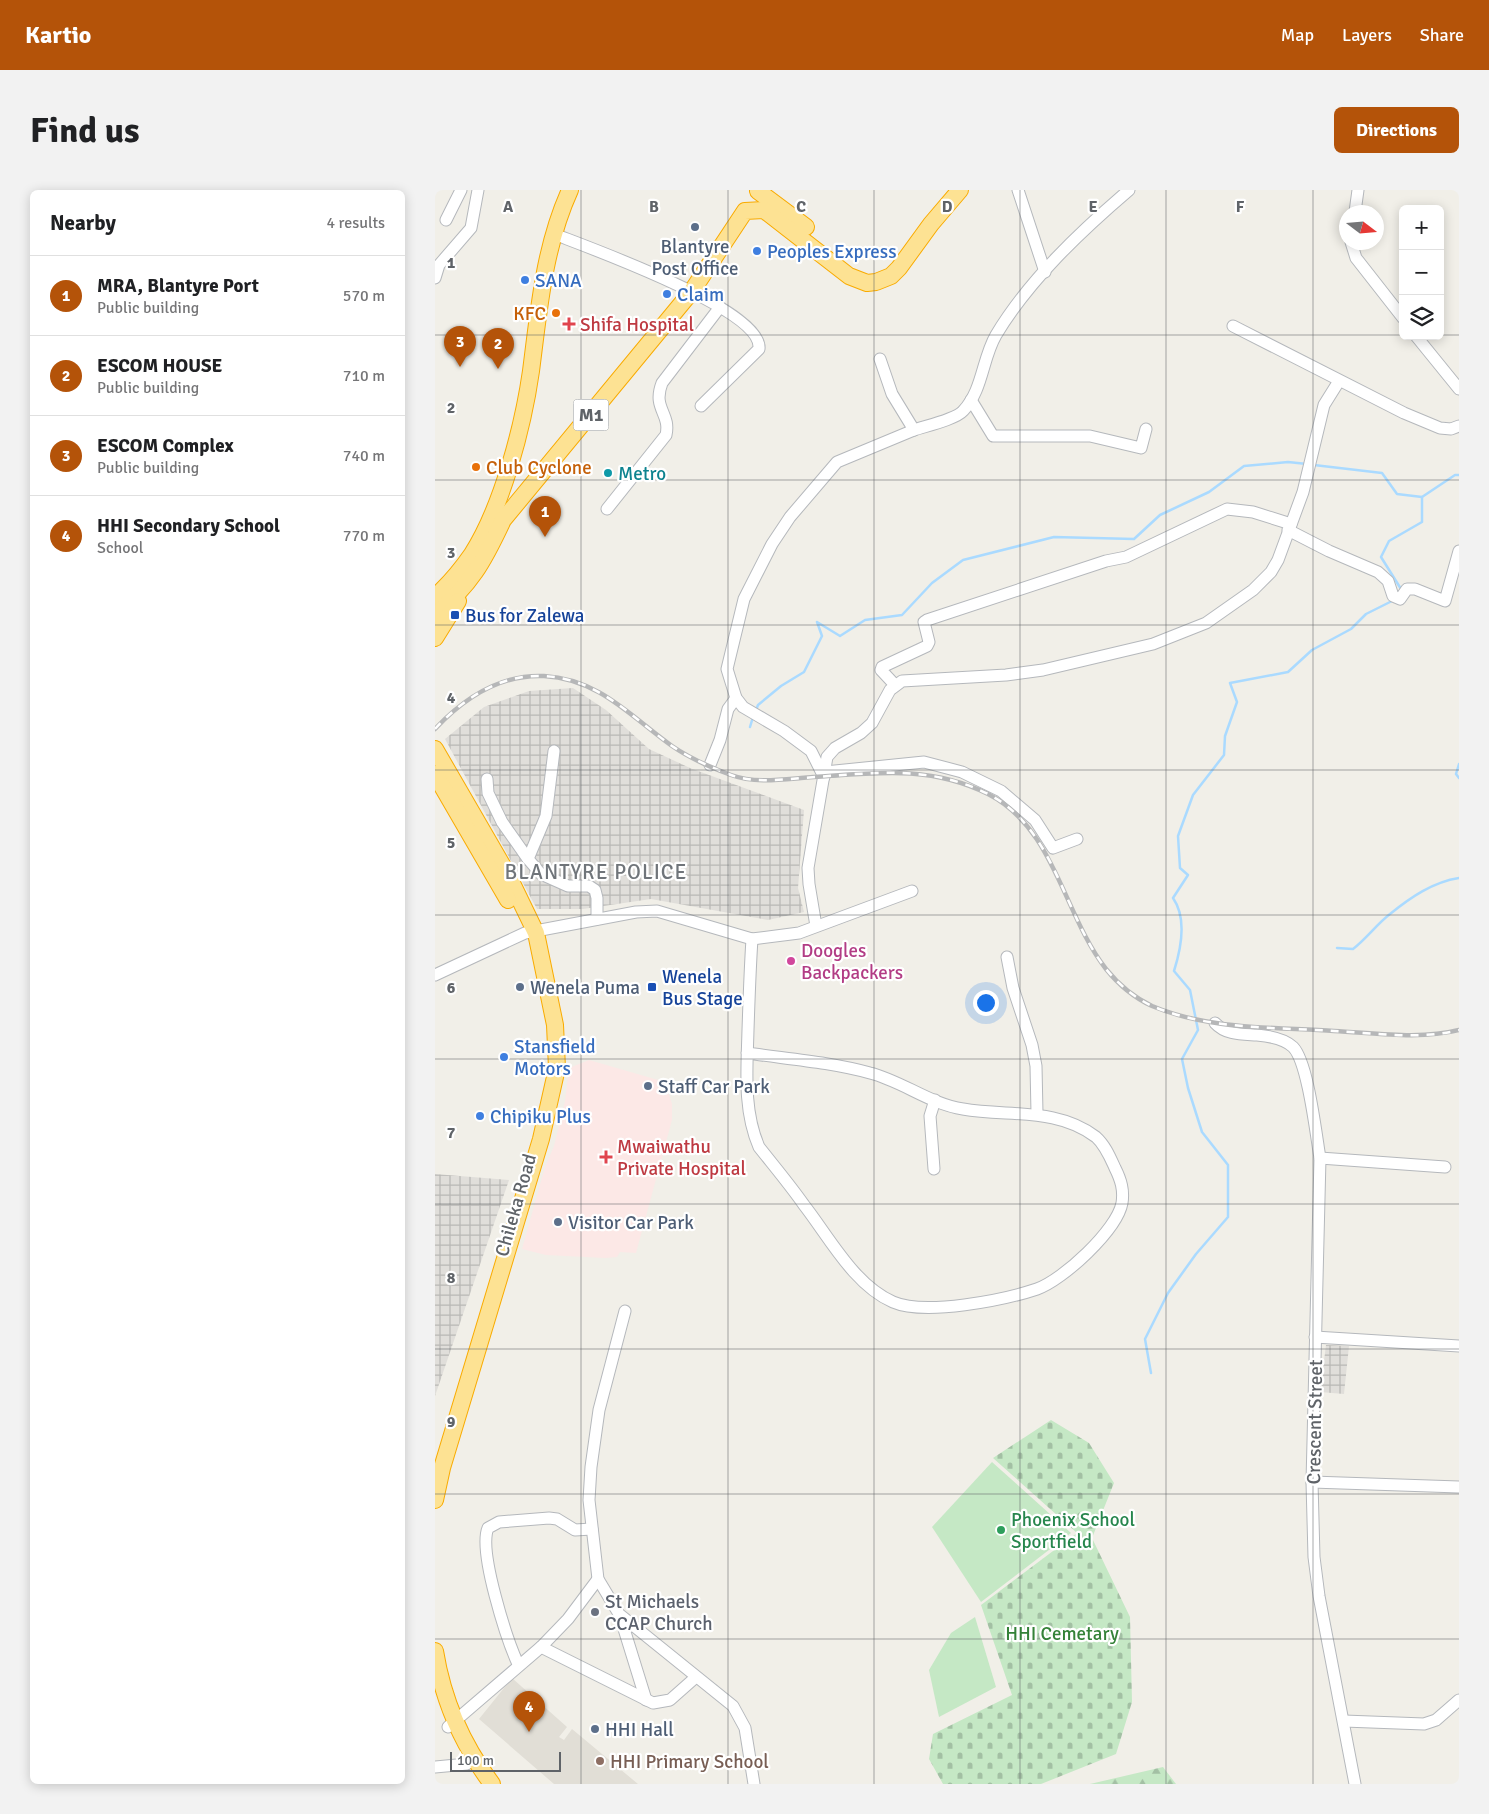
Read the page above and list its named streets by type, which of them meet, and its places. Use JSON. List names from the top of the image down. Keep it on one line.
{"streets":{"highway":["M1","Chileka Road"],"street":["Crescent Street"]},"districts":["BLANTYRE POLICE"],"parks":["HHI Cemetary"],"places":{"other":["Blantyre Post Office","Peoples Express","SANA","Claim","KFC","Club Cyclone","Metro","Doogles Backpackers","Wenela Puma","Stansfield Motors","Staff Car Park","Chipiku Plus","Visitor Car Park","Phoenix School Sportfield","St Michaels CCAP Church","HHI Hall","HHI Primary School"],"health":["Shifa Hospital","Mwaiwathu Private Hospital"],"transit":["Bus for Zalewa","Wenela Bus Stage"]},"scale_bar":"100 m","north":"right","page":{"header":"Kartio","nav":["Map","Layers","Share"],"buttons":"Directions","title":"Find us","heading":["Nearby","4 results"],"map_buttons":["+","−"],"list":[{"mark":"1","name":"MRA, Blantyre Port","note":"Public building","value":"570 m"},{"mark":"2","name":"ESCOM HOUSE","note":"Public building","value":"710 m"},{"mark":"3","name":"ESCOM Complex","note":"Public building","value":"740 m"},{"mark":"4","name":"HHI Secondary School","note":"School","value":"770 m"}],"pins":["3","2","1","4"],"scale":"100 m"},"grid":{"columns":["A","B","C","D","E","F"],"rows":["1","2","3","4","5","6","7","8","9"]}}
